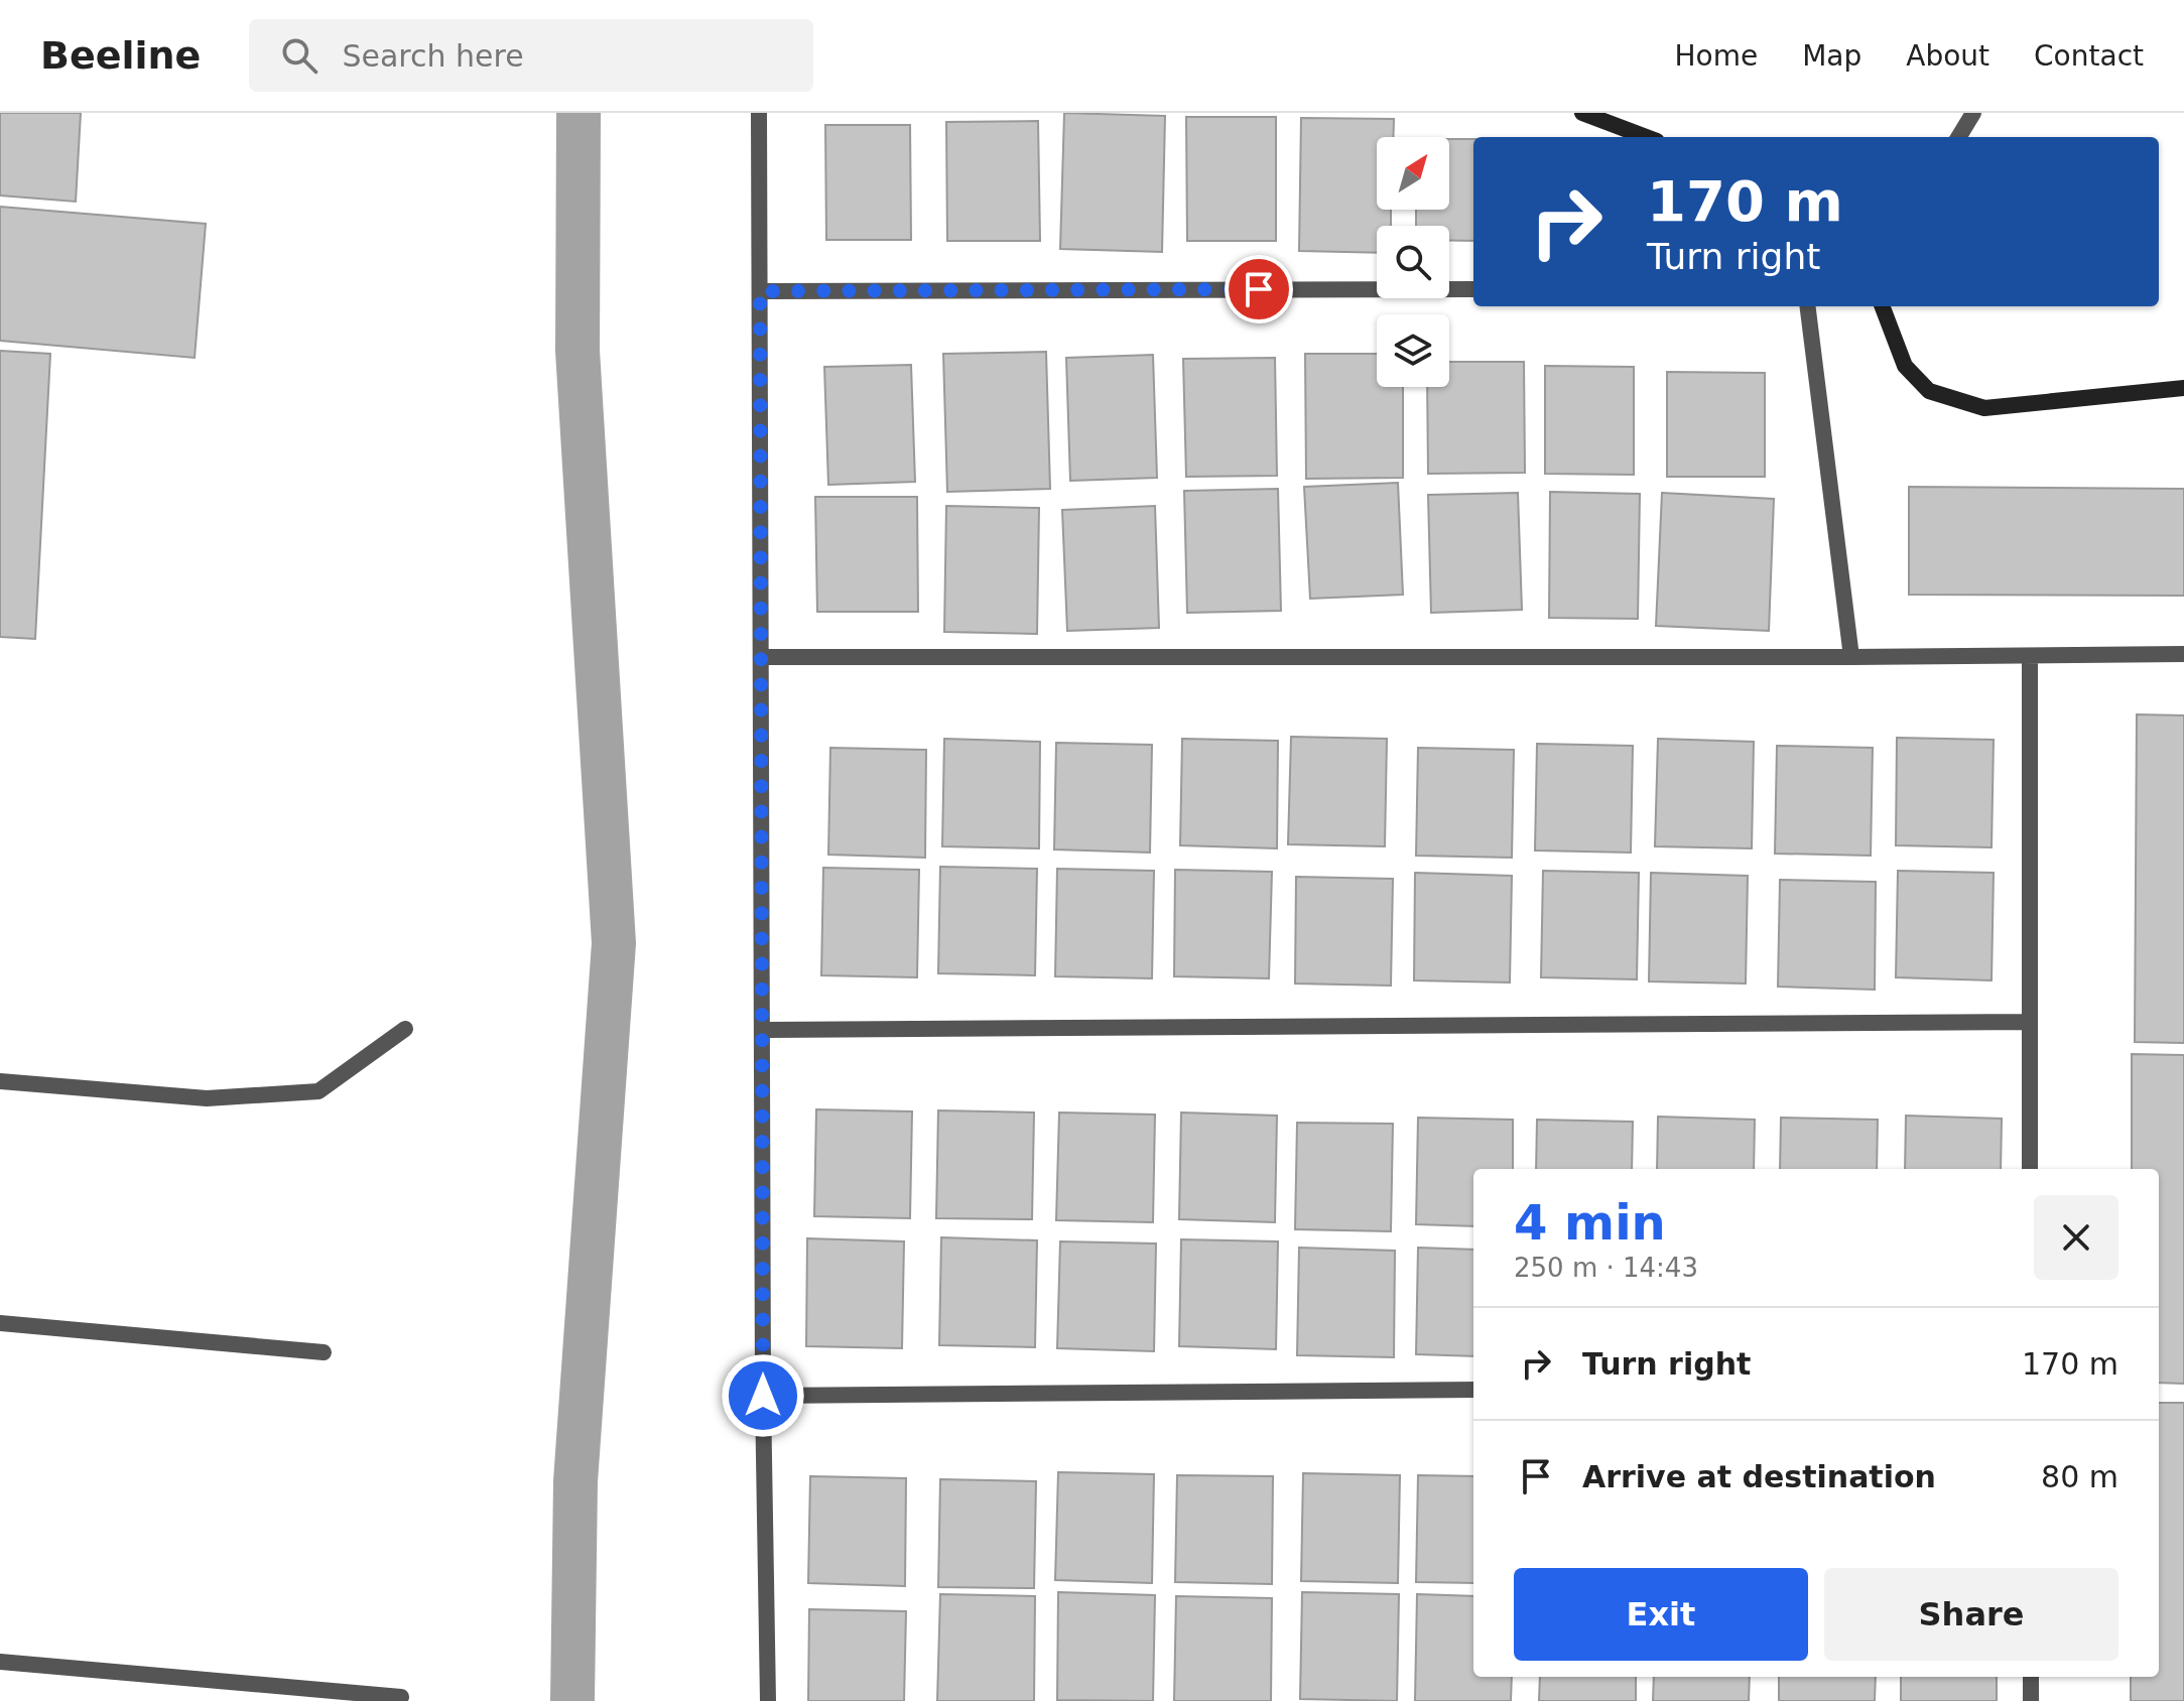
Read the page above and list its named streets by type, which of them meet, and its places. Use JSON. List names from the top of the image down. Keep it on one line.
{"north":"top right","page":{"header":"Beeline","search":"Search here","nav":["Home","Map","About","Contact"],"turn":["170 m","Turn right"],"heading":["4 min","250 m · 14:43"],"list":[{"name":"Turn right","value":"170 m"},{"name":"Arrive at destination","value":"80 m"}],"buttons":["Exit","Share"]}}
